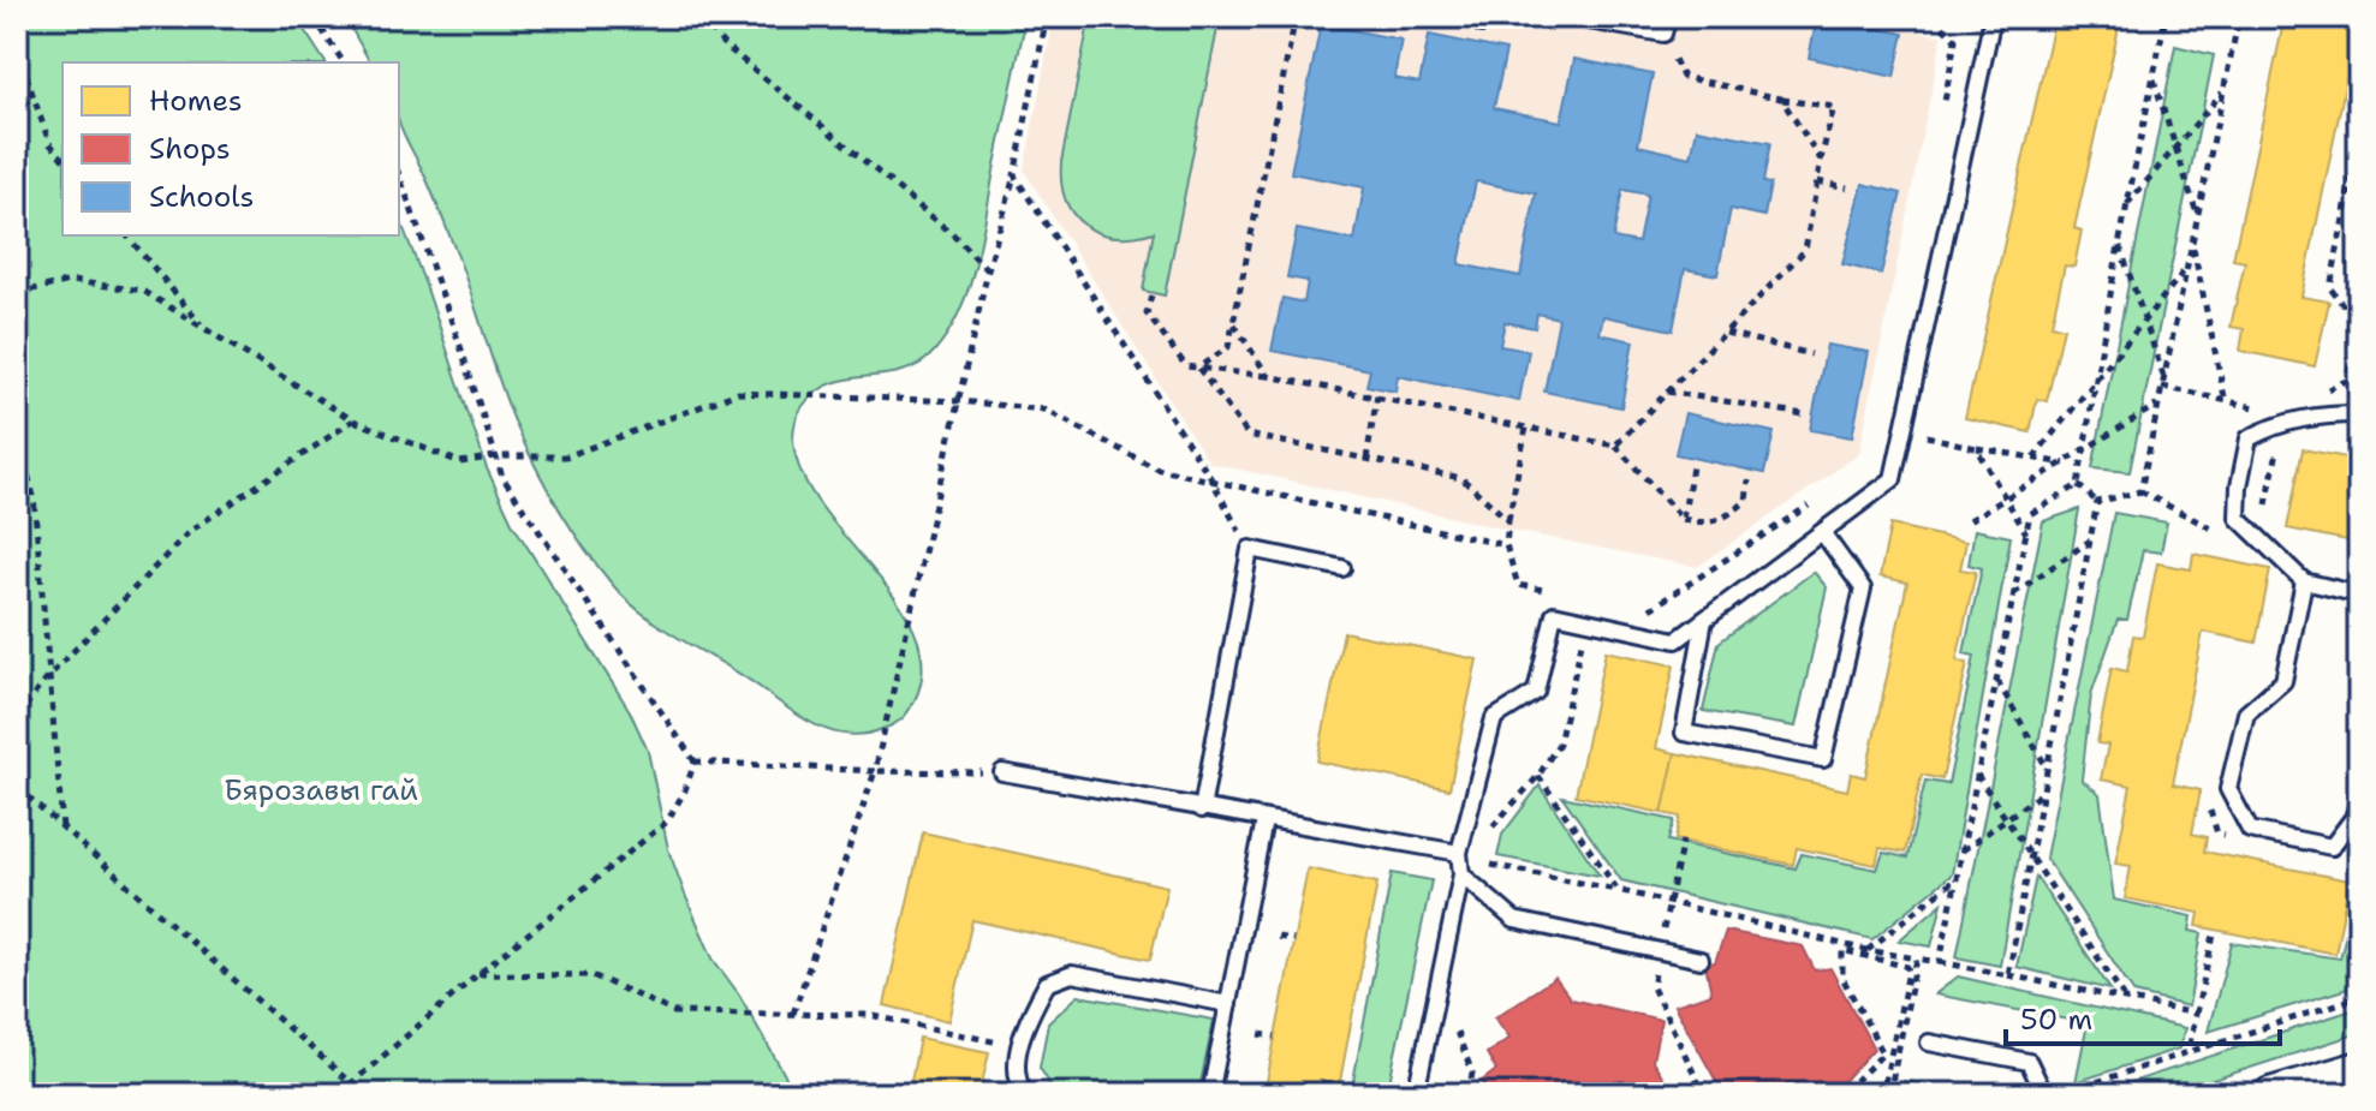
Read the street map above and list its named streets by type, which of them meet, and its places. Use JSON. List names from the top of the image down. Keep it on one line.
{"parks":["Бярозавы гай"],"legend":["Homes","Shops","Schools"],"scale_bar":"50 m"}
